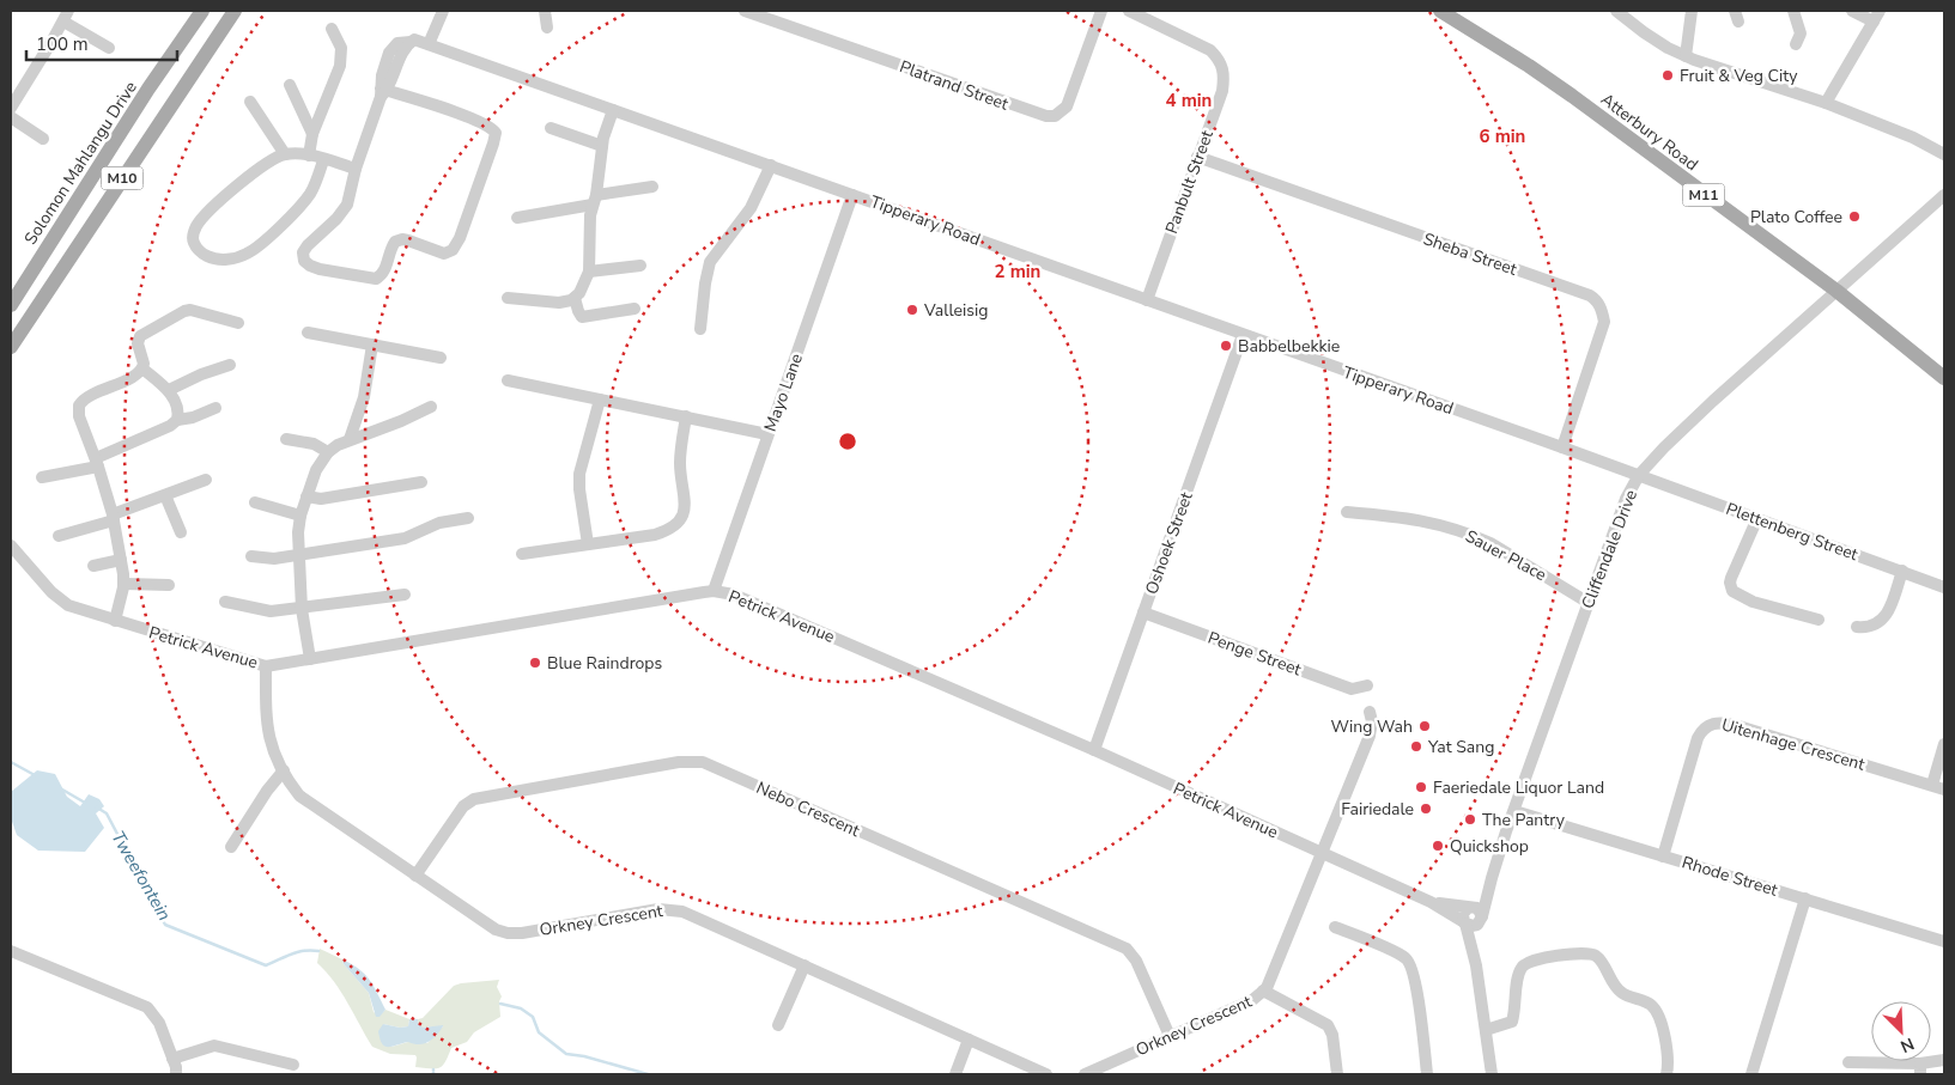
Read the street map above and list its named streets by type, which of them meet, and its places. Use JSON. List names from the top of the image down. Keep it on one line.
{"streets":{"main road":["Atterbury Road","Solomon Mahlangu Drive","M10","M11"],"street":["Platrand Street","Panbult Street","Tipperary Road","Sheba Street","Mayo Lane","Plettenberg Street","Oshoek Street","Cliffendale Drive","Sauer Place","Petrick Avenue","Penge Street","Uitenhage Crescent","Nebo Crescent","Rhode Street","Orkney Crescent"]},"crossings":[["Atterbury Road","Cliffendale Drive"],["Panbult Street","Tipperary Road"],["Panbult Street","Sheba Street"],["Tipperary Road","Sheba Street"],["Tipperary Road","Mayo Lane"],["Tipperary Road","Plettenberg Street"],["Tipperary Road","Oshoek Street"],["Tipperary Road","Cliffendale Drive"],["Mayo Lane","Petrick Avenue"],["Plettenberg Street","Cliffendale Drive"],["Oshoek Street","Petrick Avenue"],["Oshoek Street","Penge Street"],["Cliffendale Drive","Sauer Place"],["Cliffendale Drive","Petrick Avenue"],["Cliffendale Drive","Rhode Street"],["Petrick Avenue","Orkney Crescent"],["Uitenhage Crescent","Rhode Street"],["Nebo Crescent","Orkney Crescent"]],"water":["Tweefontein"],"places":["Fruit & Veg City","Plato Coffee","Valleisig","Babbelbekkie","Blue Raindrops","Wing Wah","Yat Sang","Faeriedale Liquor Land","Fairiedale","The Pantry","Quickshop"],"scale_bar":"100 m","north":"bottom right","rings":["4 min","6 min","2 min"]}
